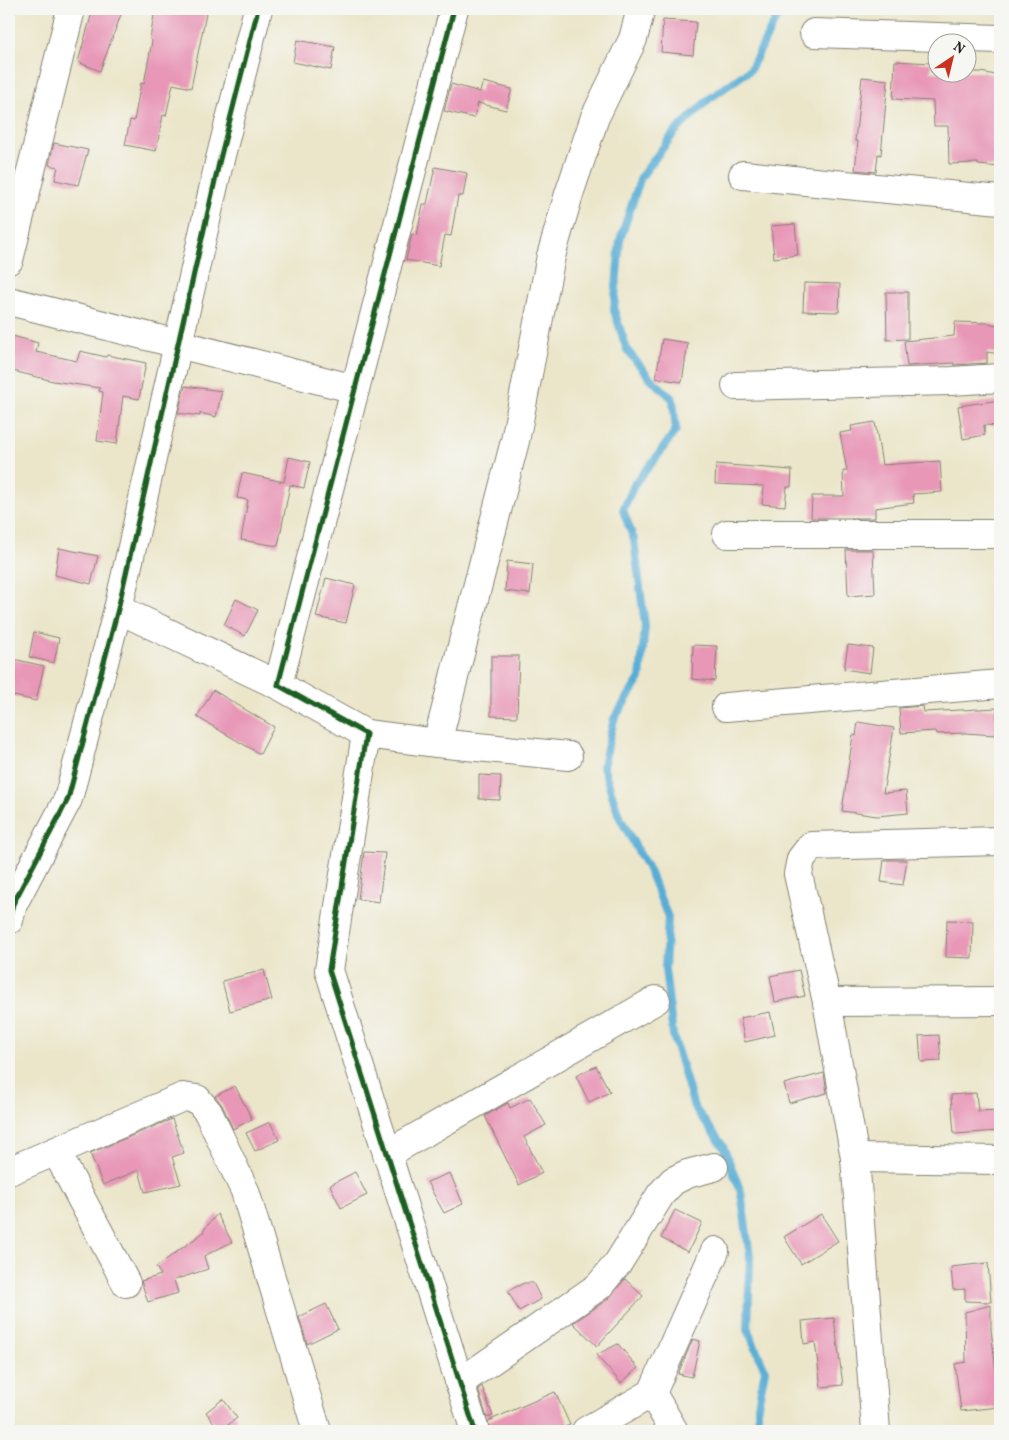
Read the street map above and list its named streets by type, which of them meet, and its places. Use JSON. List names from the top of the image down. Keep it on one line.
{"north":"top right"}
